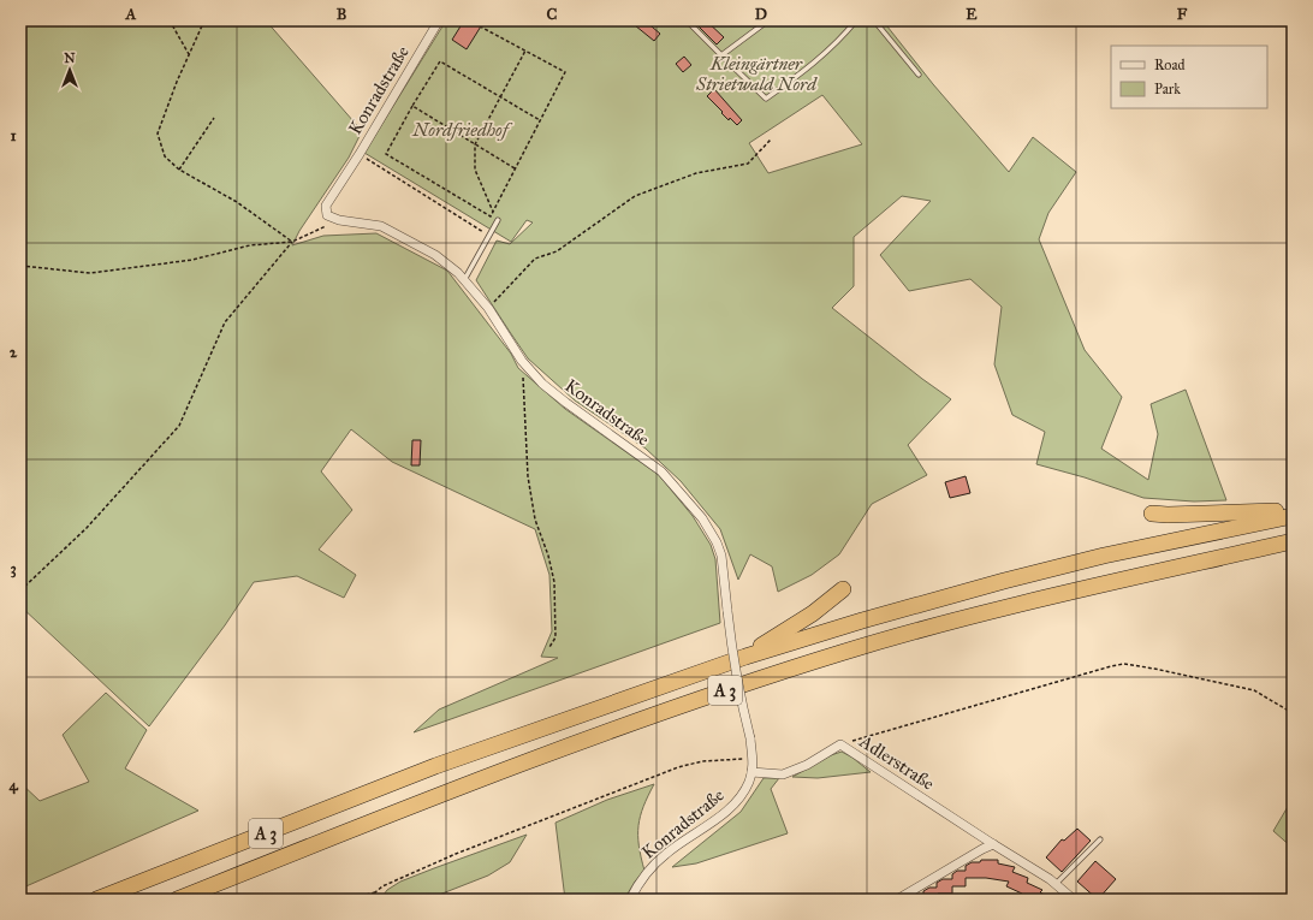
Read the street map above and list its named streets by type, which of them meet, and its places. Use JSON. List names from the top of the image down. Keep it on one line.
{"streets":{"highway":["A 3"],"street":["Konradstraße","Adlerstraße"]},"crossings":[["Konradstraße","Adlerstraße"]],"parks":["Kleingärtner Strietwald Nord","Nordfriedhof"],"legend":["Road","Park"],"north":"top","grid":{"columns":["A","B","C","D","E","F"],"rows":["1","2","3","4"]}}
